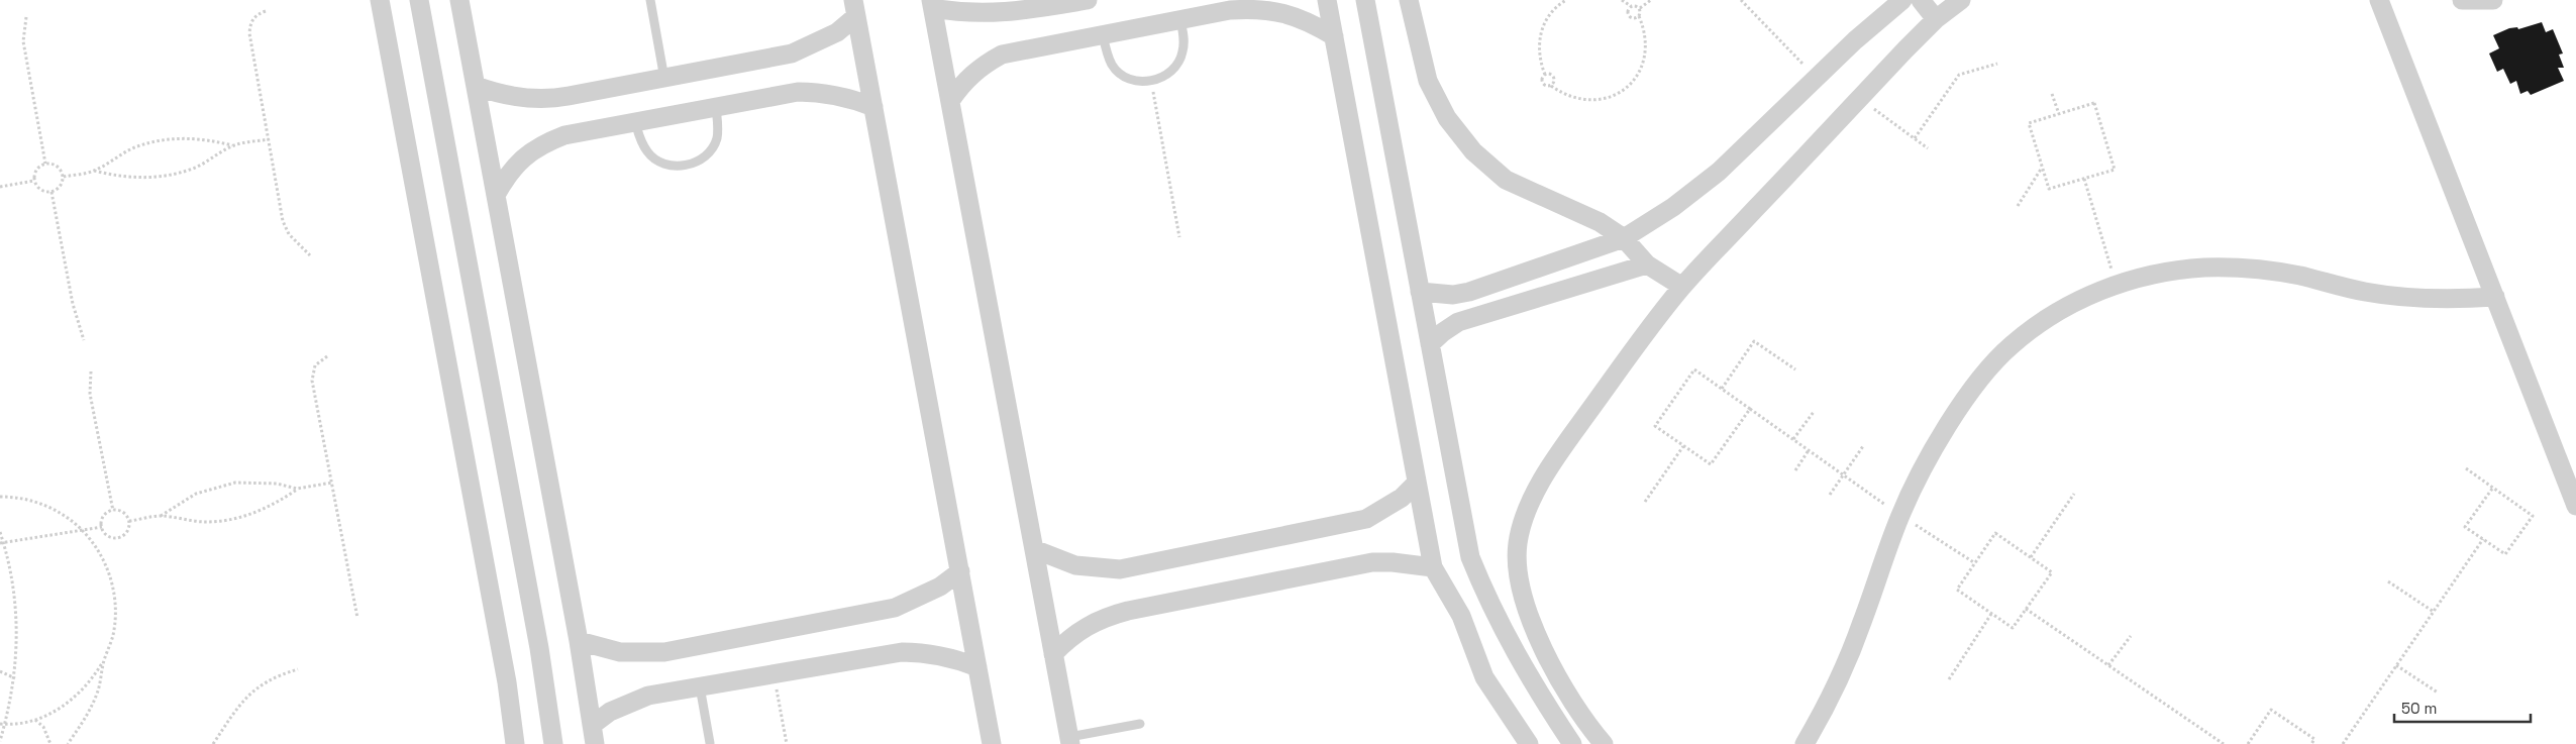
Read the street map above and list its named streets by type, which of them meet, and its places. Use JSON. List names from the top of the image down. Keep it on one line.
{"scale_bar":"50 m"}
